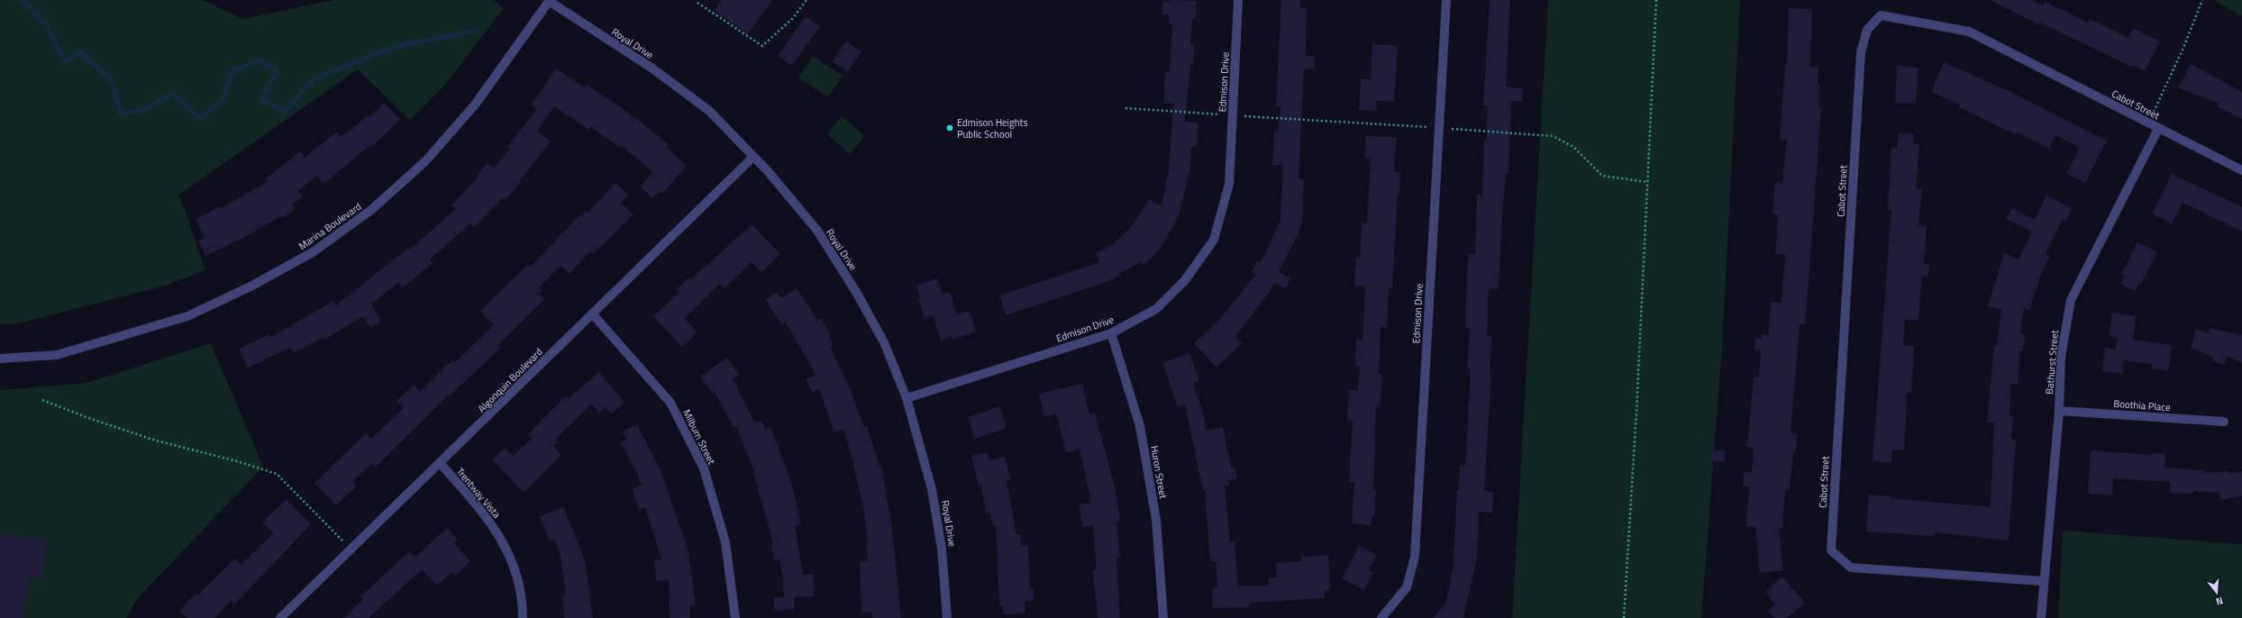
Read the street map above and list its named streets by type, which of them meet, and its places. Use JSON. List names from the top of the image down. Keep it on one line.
{"streets":{"street":["Royal Drive","Edmison Drive","Cabot Street","Marina Boulevard","Bathurst Street","Algonquin Boulevard","Boothia Place","Milburn Street","Huron Street","Trentway Vista"]},"crossings":[["Royal Drive","Edmison Drive"],["Royal Drive","Marina Boulevard"],["Royal Drive","Algonquin Boulevard"],["Edmison Drive","Huron Street"],["Cabot Street","Bathurst Street"],["Bathurst Street","Boothia Place"],["Algonquin Boulevard","Milburn Street"],["Algonquin Boulevard","Trentway Vista"]],"places":["Edmison Heights Public School"],"north":"bottom"}
